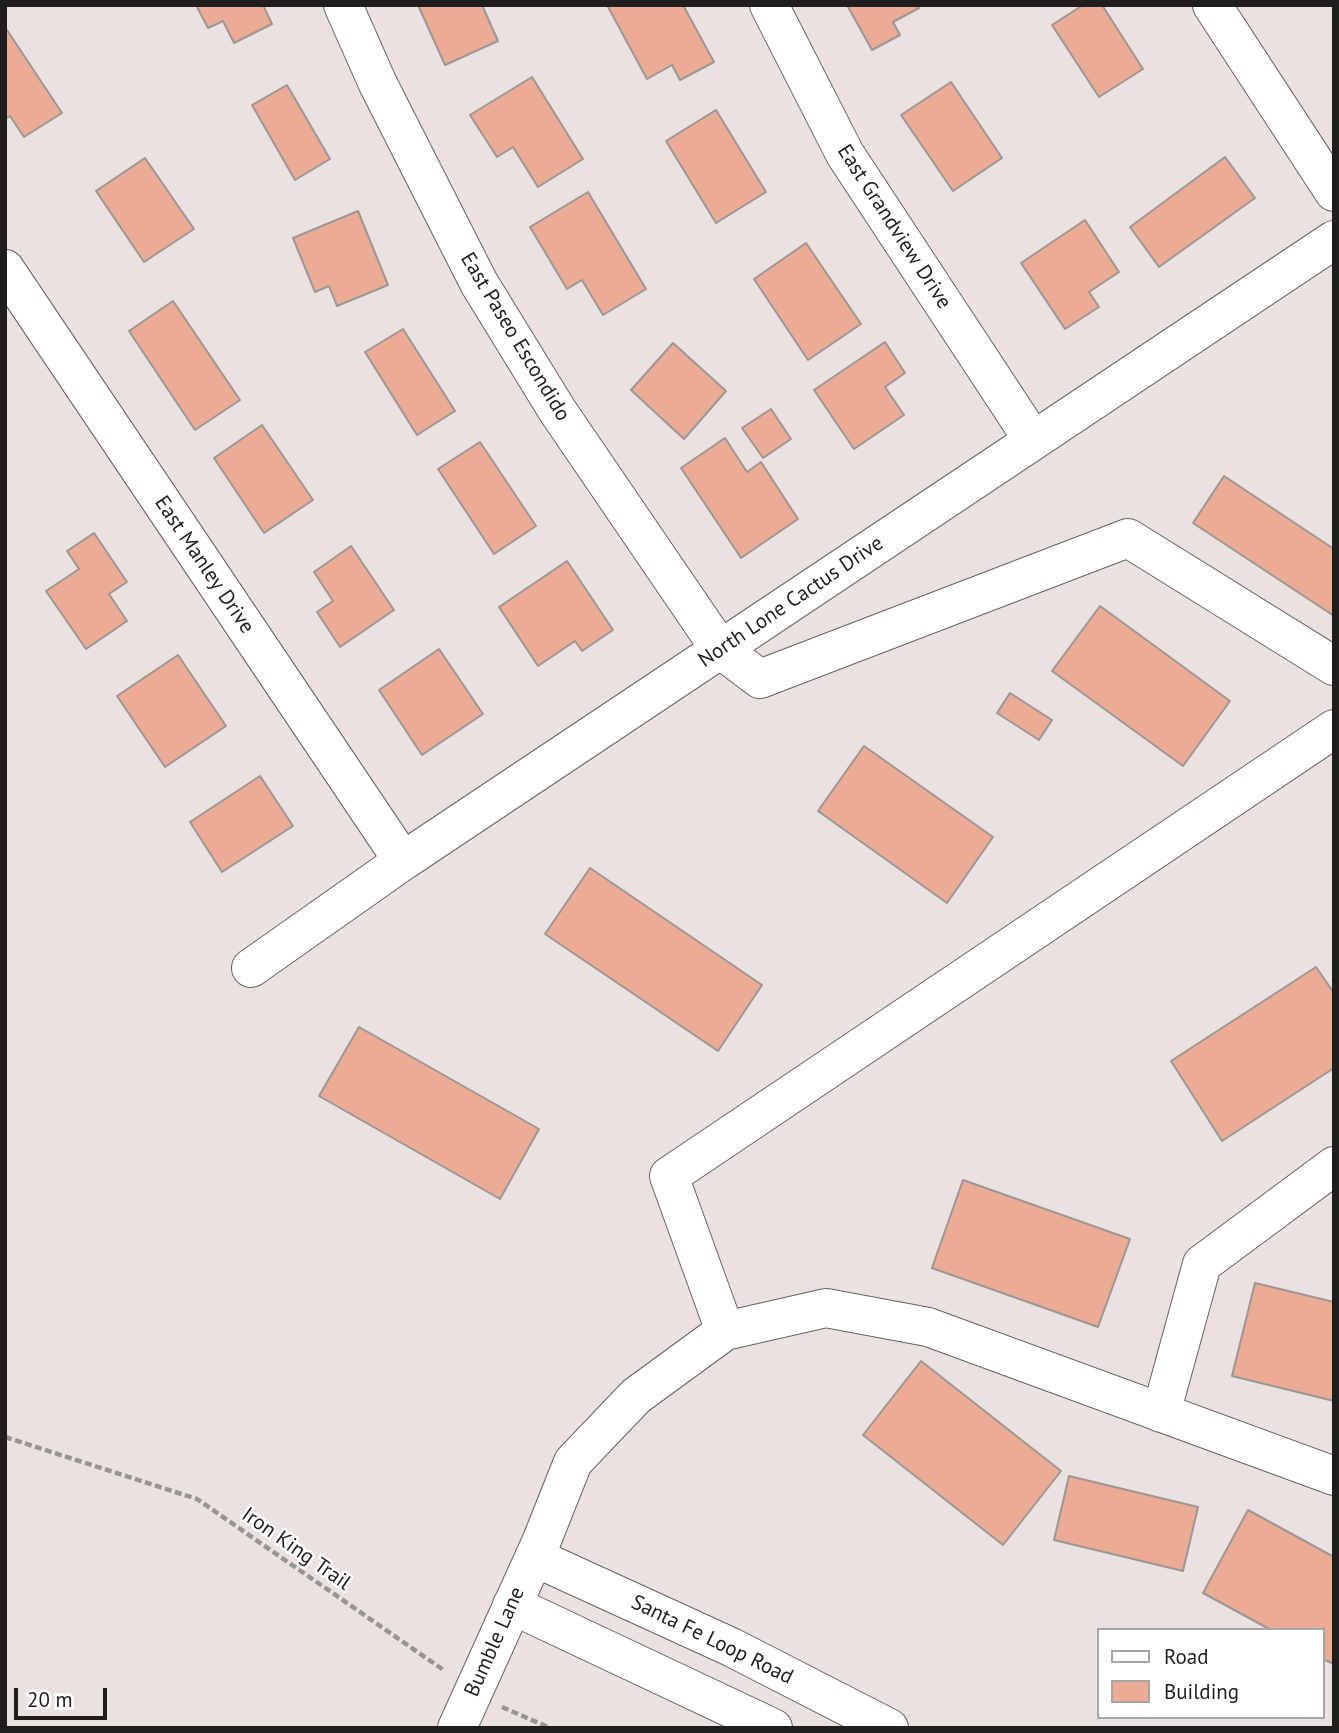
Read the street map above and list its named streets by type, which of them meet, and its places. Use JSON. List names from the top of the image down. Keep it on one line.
{"streets":{"street":["East Grandview Drive","East Paseo Escondido","East Manley Drive","North Lone Cactus Drive","Santa Fe Loop Road","Bumble Lane"],"path":["Iron King Trail"]},"crossings":[["East Grandview Drive","North Lone Cactus Drive"],["East Paseo Escondido","North Lone Cactus Drive"],["East Manley Drive","North Lone Cactus Drive"],["Iron King Trail","Bumble Lane"],["Santa Fe Loop Road","Bumble Lane"]],"legend":["Road","Building"],"scale_bar":"20 m"}
